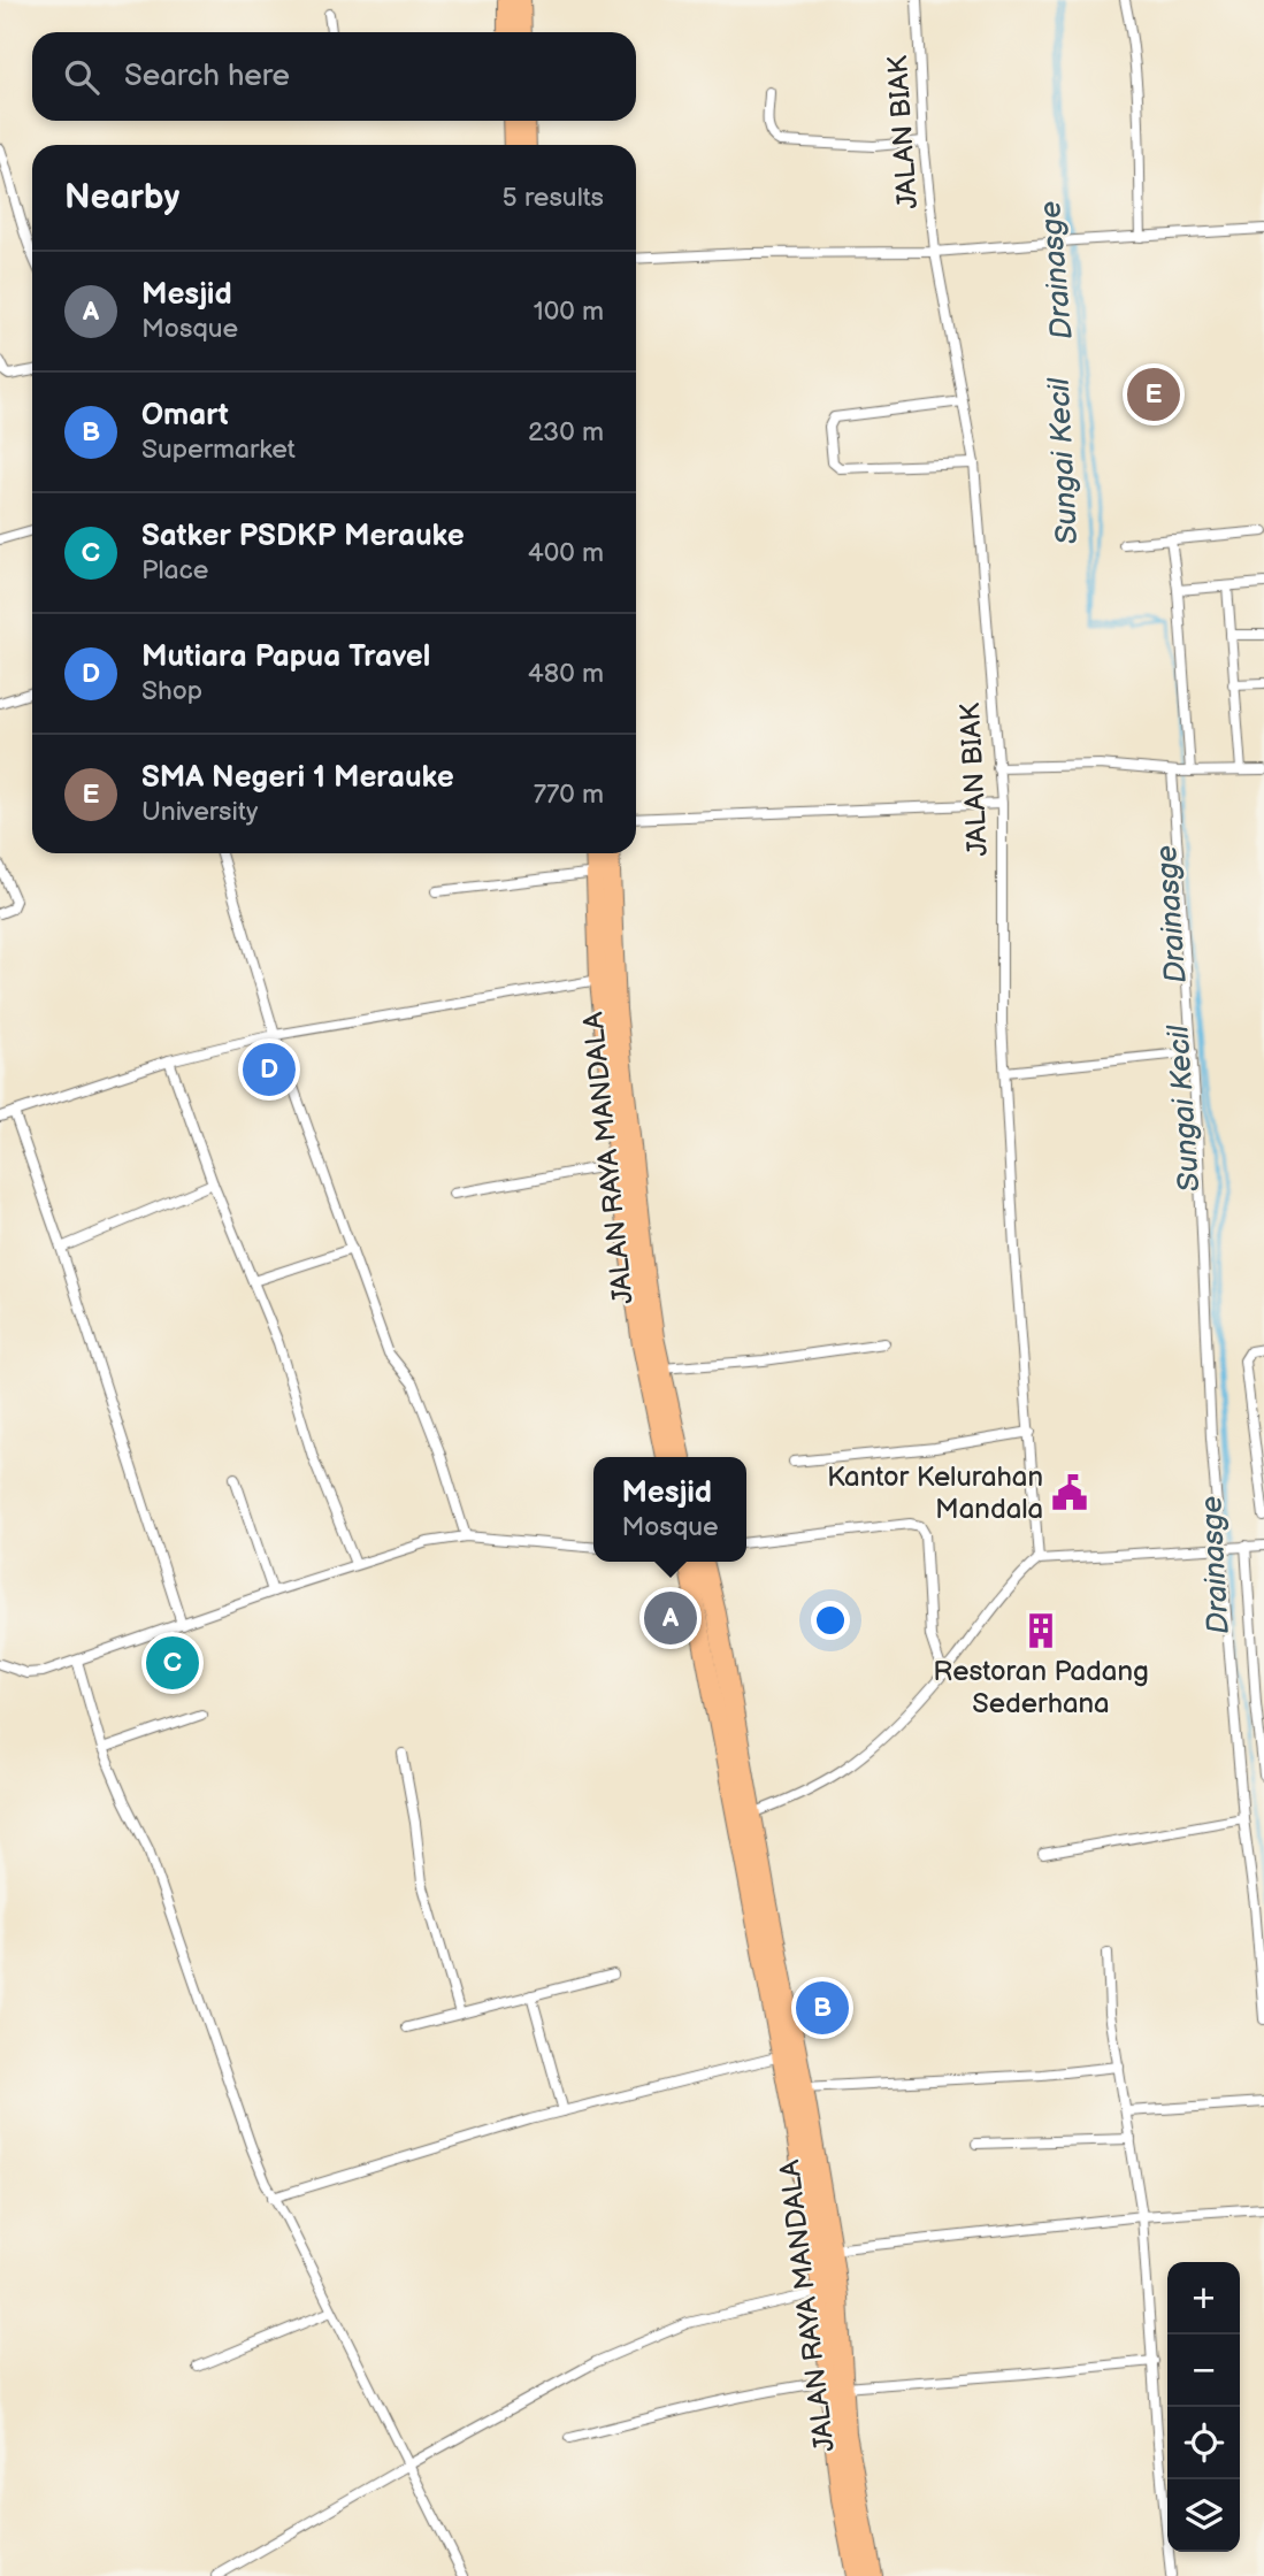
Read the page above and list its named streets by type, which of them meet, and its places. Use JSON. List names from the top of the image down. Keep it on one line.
{"streets":{"highway":["JALAN RAYA MANDALA"],"street":["JALAN BIAK"]},"water":["Drainasge","Sungai Kecil"],"places":{"public building":["Kantor Kelurahan Mandala"],"building":["Restoran Padang Sederhana"]},"page":{"search":"Search here","heading":["Nearby","5 results"],"list":[{"mark":"A","name":"Mesjid","note":"Mosque","value":"100 m"},{"mark":"B","name":"Omart","note":"Supermarket","value":"230 m"},{"mark":"C","name":"Satker PSDKP Merauke","note":"Place","value":"400 m"},{"mark":"D","name":"Mutiara Papua Travel","note":"Shop","value":"480 m"},{"mark":"E","name":"SMA Negeri 1 Merauke","note":"University","value":"770 m"}],"pins":["E","D","A","C","B"],"popup":["Mesjid","Mosque"],"map_buttons":["+","−"]}}
